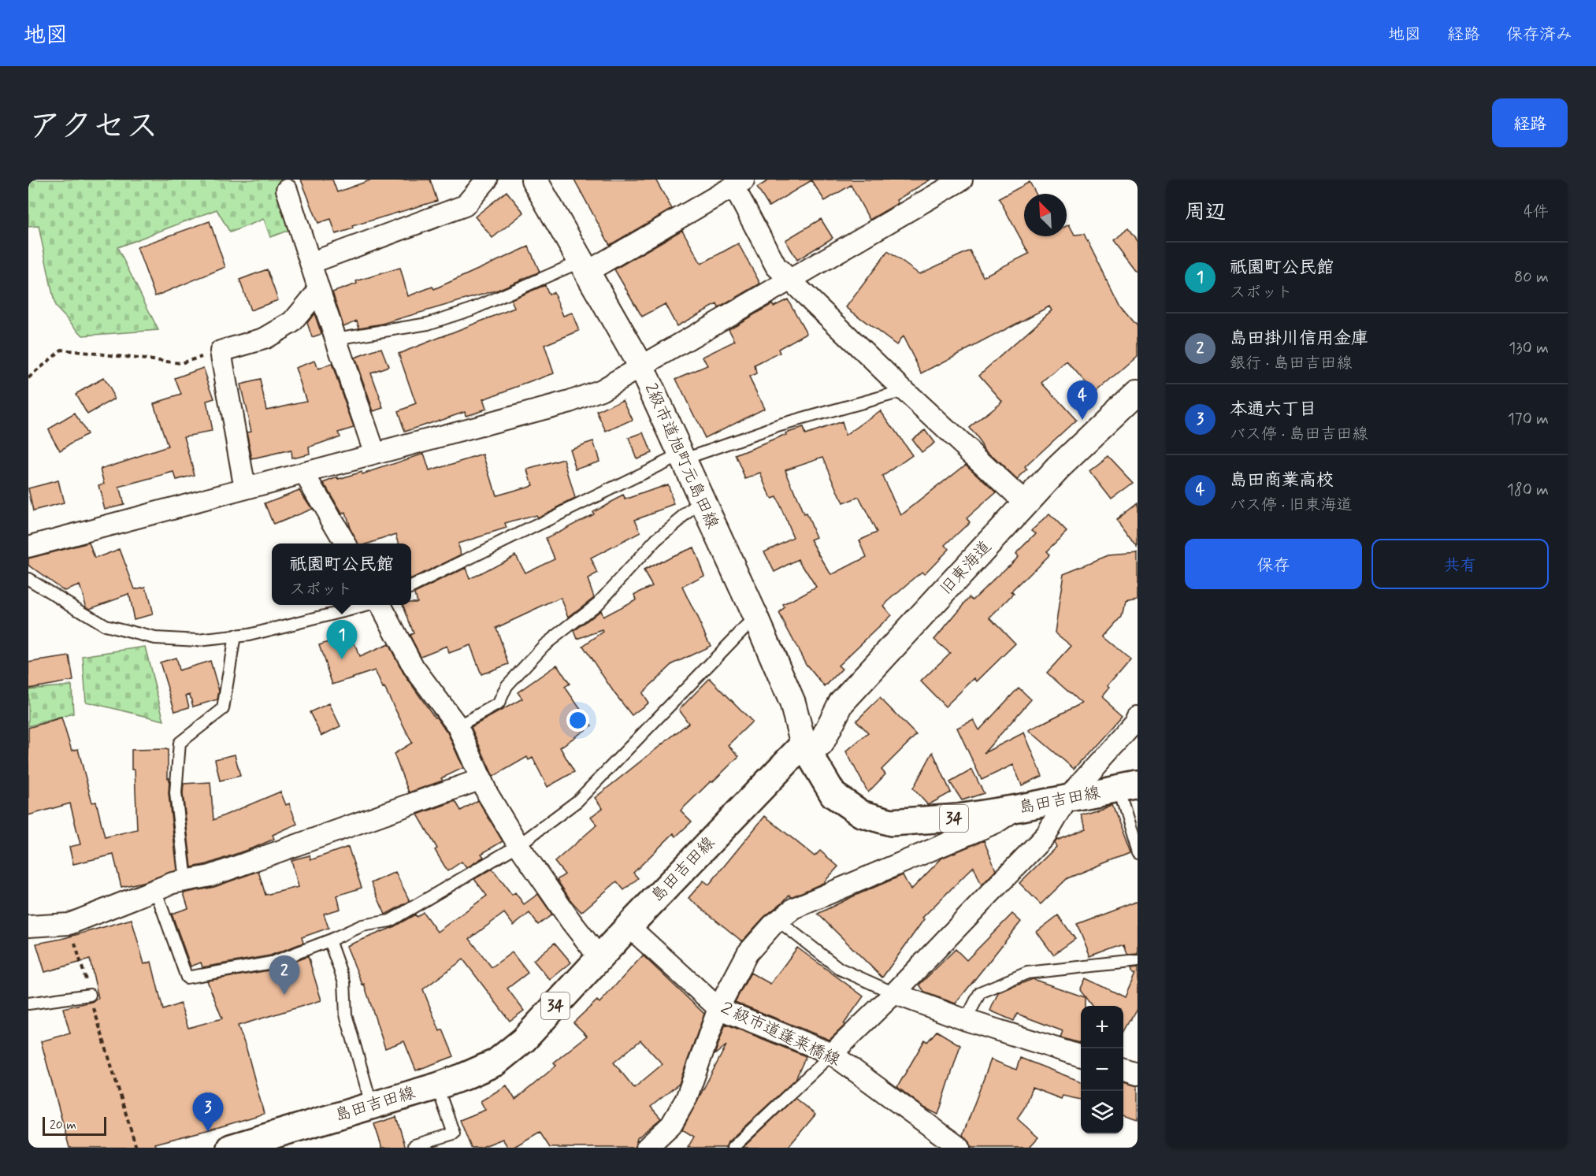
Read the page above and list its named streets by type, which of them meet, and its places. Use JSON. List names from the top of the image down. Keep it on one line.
{"streets":{"main road":["島田吉田線","34"],"street":["2級市道旭町元島田線","旧東海道","２級市道蓬莱橋線"]},"crossings":[["2級市道旭町元島田線","旧東海道"],["2級市道旭町元島田線","島田吉田線"],["旧東海道","島田吉田線"],["島田吉田線","２級市道蓬莱橋線"]],"scale_bar":"20 m","north":"top left","page":{"header":"地図","nav":["地図","経路","保存済み"],"title":"アクセス","buttons":["経路",["保存","共有"]],"heading":["周辺","4件"],"list":[{"mark":"1","name":"祇園町公民館","note":"スポット","value":"80 m"},{"mark":"2","name":"島田掛川信用金庫","note":"銀行 · 島田吉田線","value":"130 m"},{"mark":"3","name":"本通六丁目","note":"バス停 · 島田吉田線","value":"170 m"},{"mark":"4","name":"島田商業高校","note":"バス停 · 旧東海道","value":"180 m"}],"pins":["4","1","2","3"],"popup":["祇園町公民館","スポット"],"map_buttons":["+","−"],"scale":"20 m"}}
